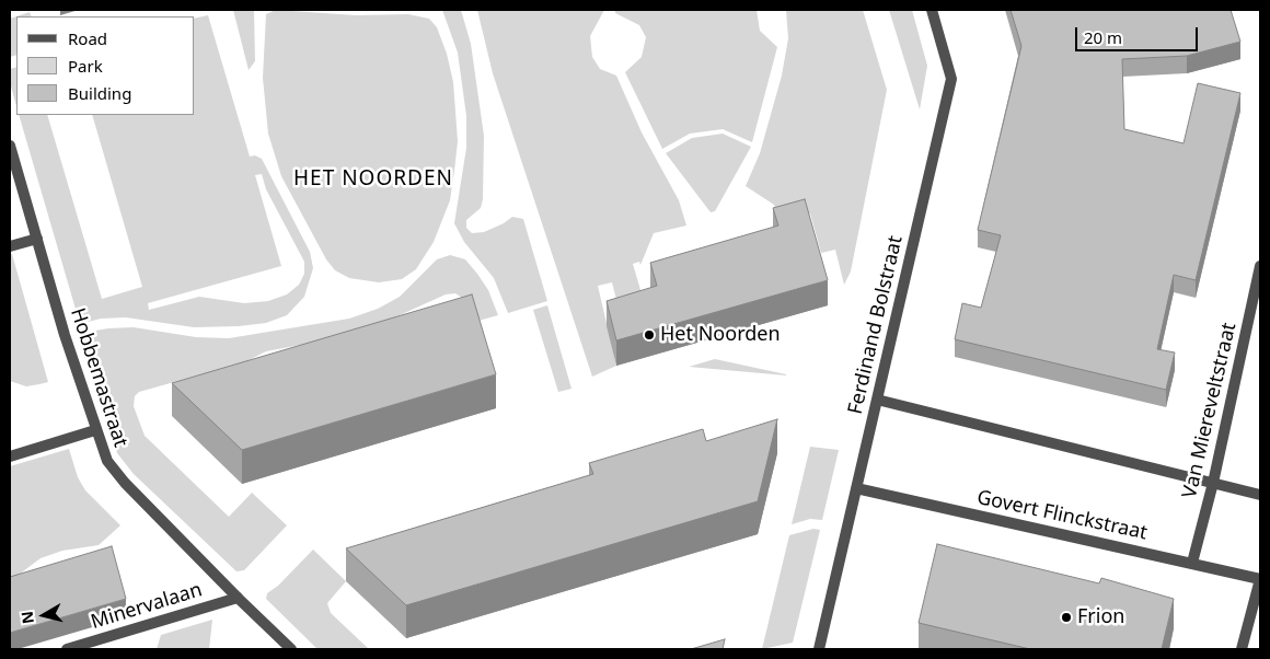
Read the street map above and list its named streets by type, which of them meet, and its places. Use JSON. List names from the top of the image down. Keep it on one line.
{"streets":{"street":["Ferdinand Bolstraat","Hobbemastraat","Van Miereveltstraat","Govert Flinckstraat","Minervalaan"]},"crossings":[["Ferdinand Bolstraat","Govert Flinckstraat"],["Hobbemastraat","Minervalaan"],["Van Miereveltstraat","Govert Flinckstraat"]],"districts":["HET NOORDEN"],"places":["Het Noorden","Frion"],"legend":["Road","Park","Building"],"scale_bar":"20 m","north":"left"}
